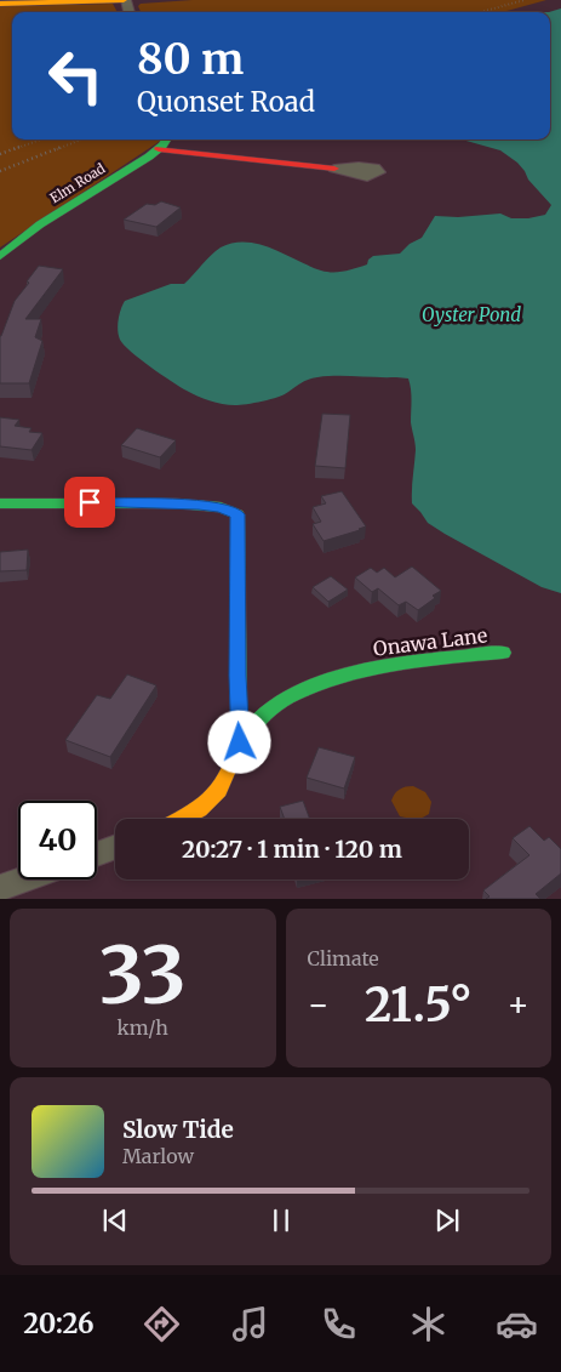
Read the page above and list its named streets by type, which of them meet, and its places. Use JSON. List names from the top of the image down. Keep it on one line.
{"streets":{"street":["Elm Road","Onawa Lane"]},"water":["Oyster Pond"],"page":{"turn":["80 m","Quonset Road"],"limit":"40","trip":"20:27 · 1 min · 120 m","tile":[["33","km/h"],"Climate"],"heat":["−","21.5°","+"],"song":["Slow Tide","Marlow"],"tabs":"20:26"}}
